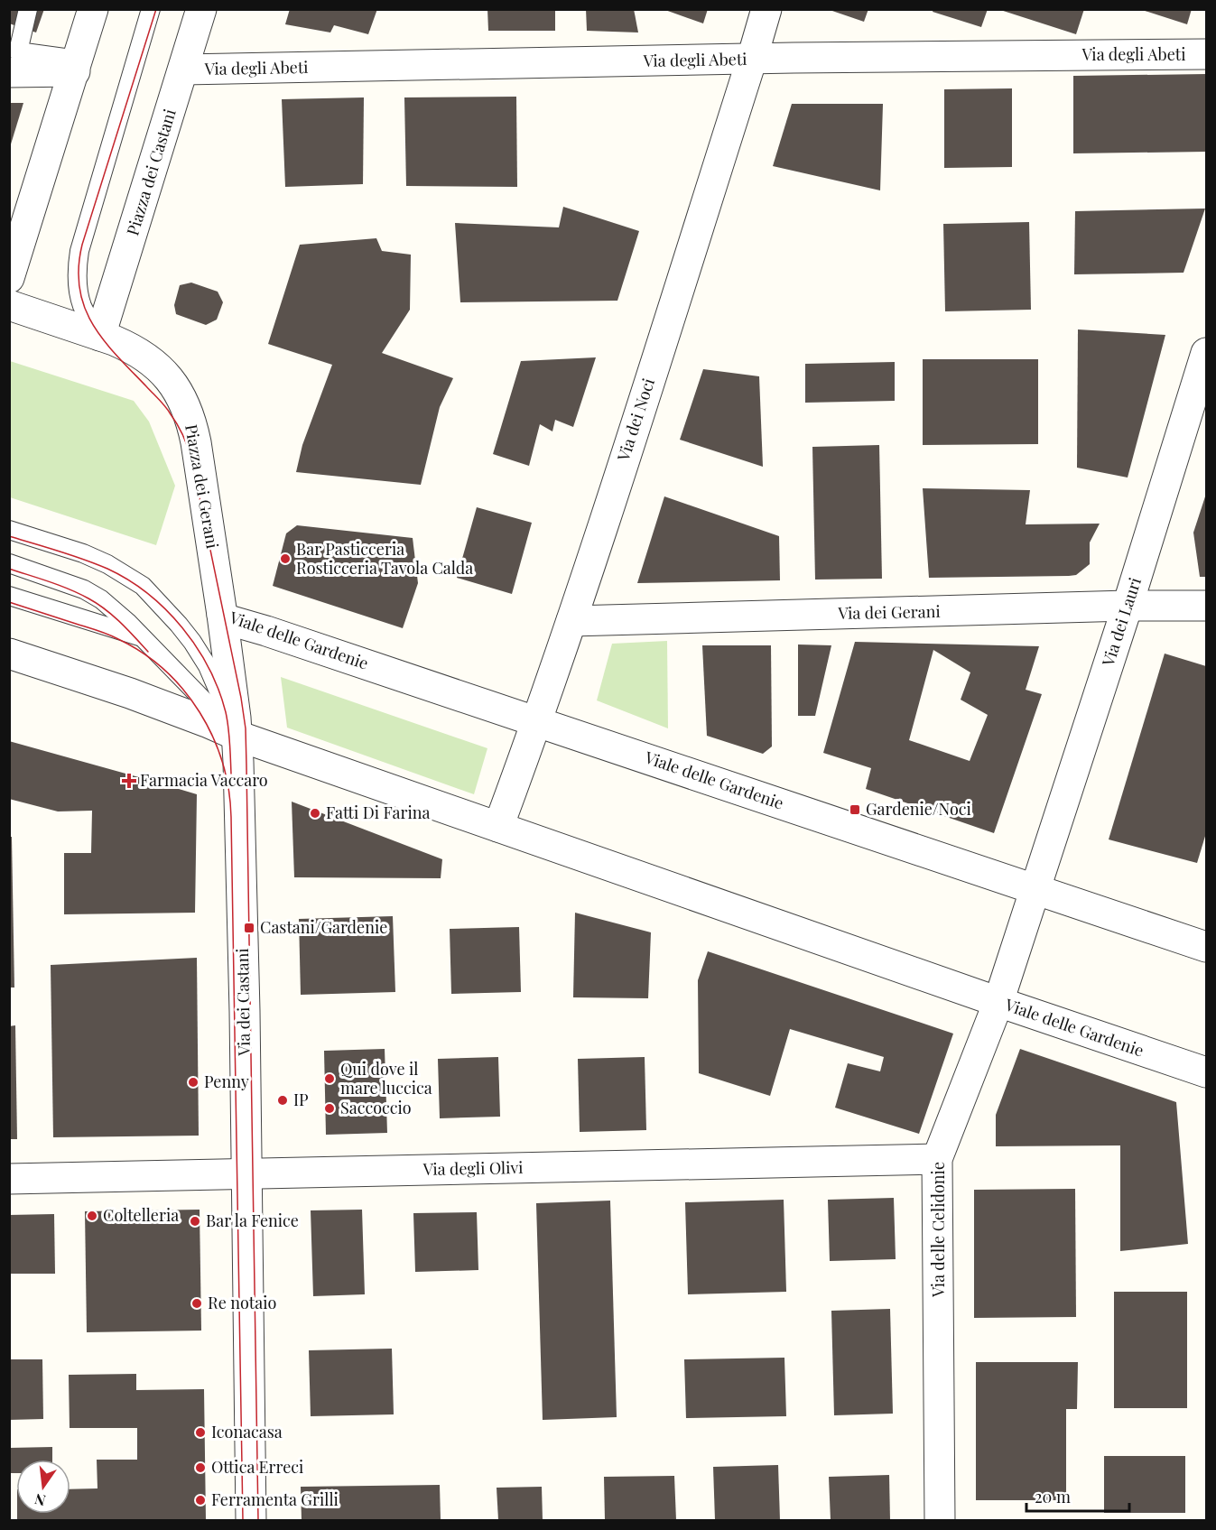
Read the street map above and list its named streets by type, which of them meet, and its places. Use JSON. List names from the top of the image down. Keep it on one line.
{"streets":{"street":["Via degli Abeti","Piazza dei Castani","Via dei Noci","Piazza dei Gerani","Via dei Gerani","Via dei Lauri","Viale delle Gardenie","Via dei Castani","Via degli Olivi","Via delle Celidonie"]},"crossings":[["Via degli Abeti","Piazza dei Castani"],["Via degli Abeti","Via dei Noci"],["Piazza dei Castani","Piazza dei Gerani"],["Via dei Noci","Via dei Gerani"],["Via dei Noci","Viale delle Gardenie"],["Piazza dei Gerani","Viale delle Gardenie"],["Piazza dei Gerani","Via dei Castani"],["Via dei Gerani","Via dei Lauri"],["Via dei Lauri","Viale delle Gardenie"],["Via dei Lauri","Via delle Celidonie"],["Viale delle Gardenie","Via dei Castani"],["Viale delle Gardenie","Via delle Celidonie"],["Via dei Castani","Via degli Olivi"],["Via degli Olivi","Via delle Celidonie"]],"places":{"other":["Bar Pasticceria Rosticceria Tavola Calda","Fatti Di Farina","Qui dove il mare luccica","Penny","IP","Saccoccio","Coltelleria","Bar la Fenice","Re notaio","Iconacasa","Ottica Erreci","Ferramenta Grilli"],"health":["Farmacia Vaccaro"],"transit":["Gardenie/Noci","Castani/Gardenie"]},"scale_bar":"20 m","north":"bottom"}
